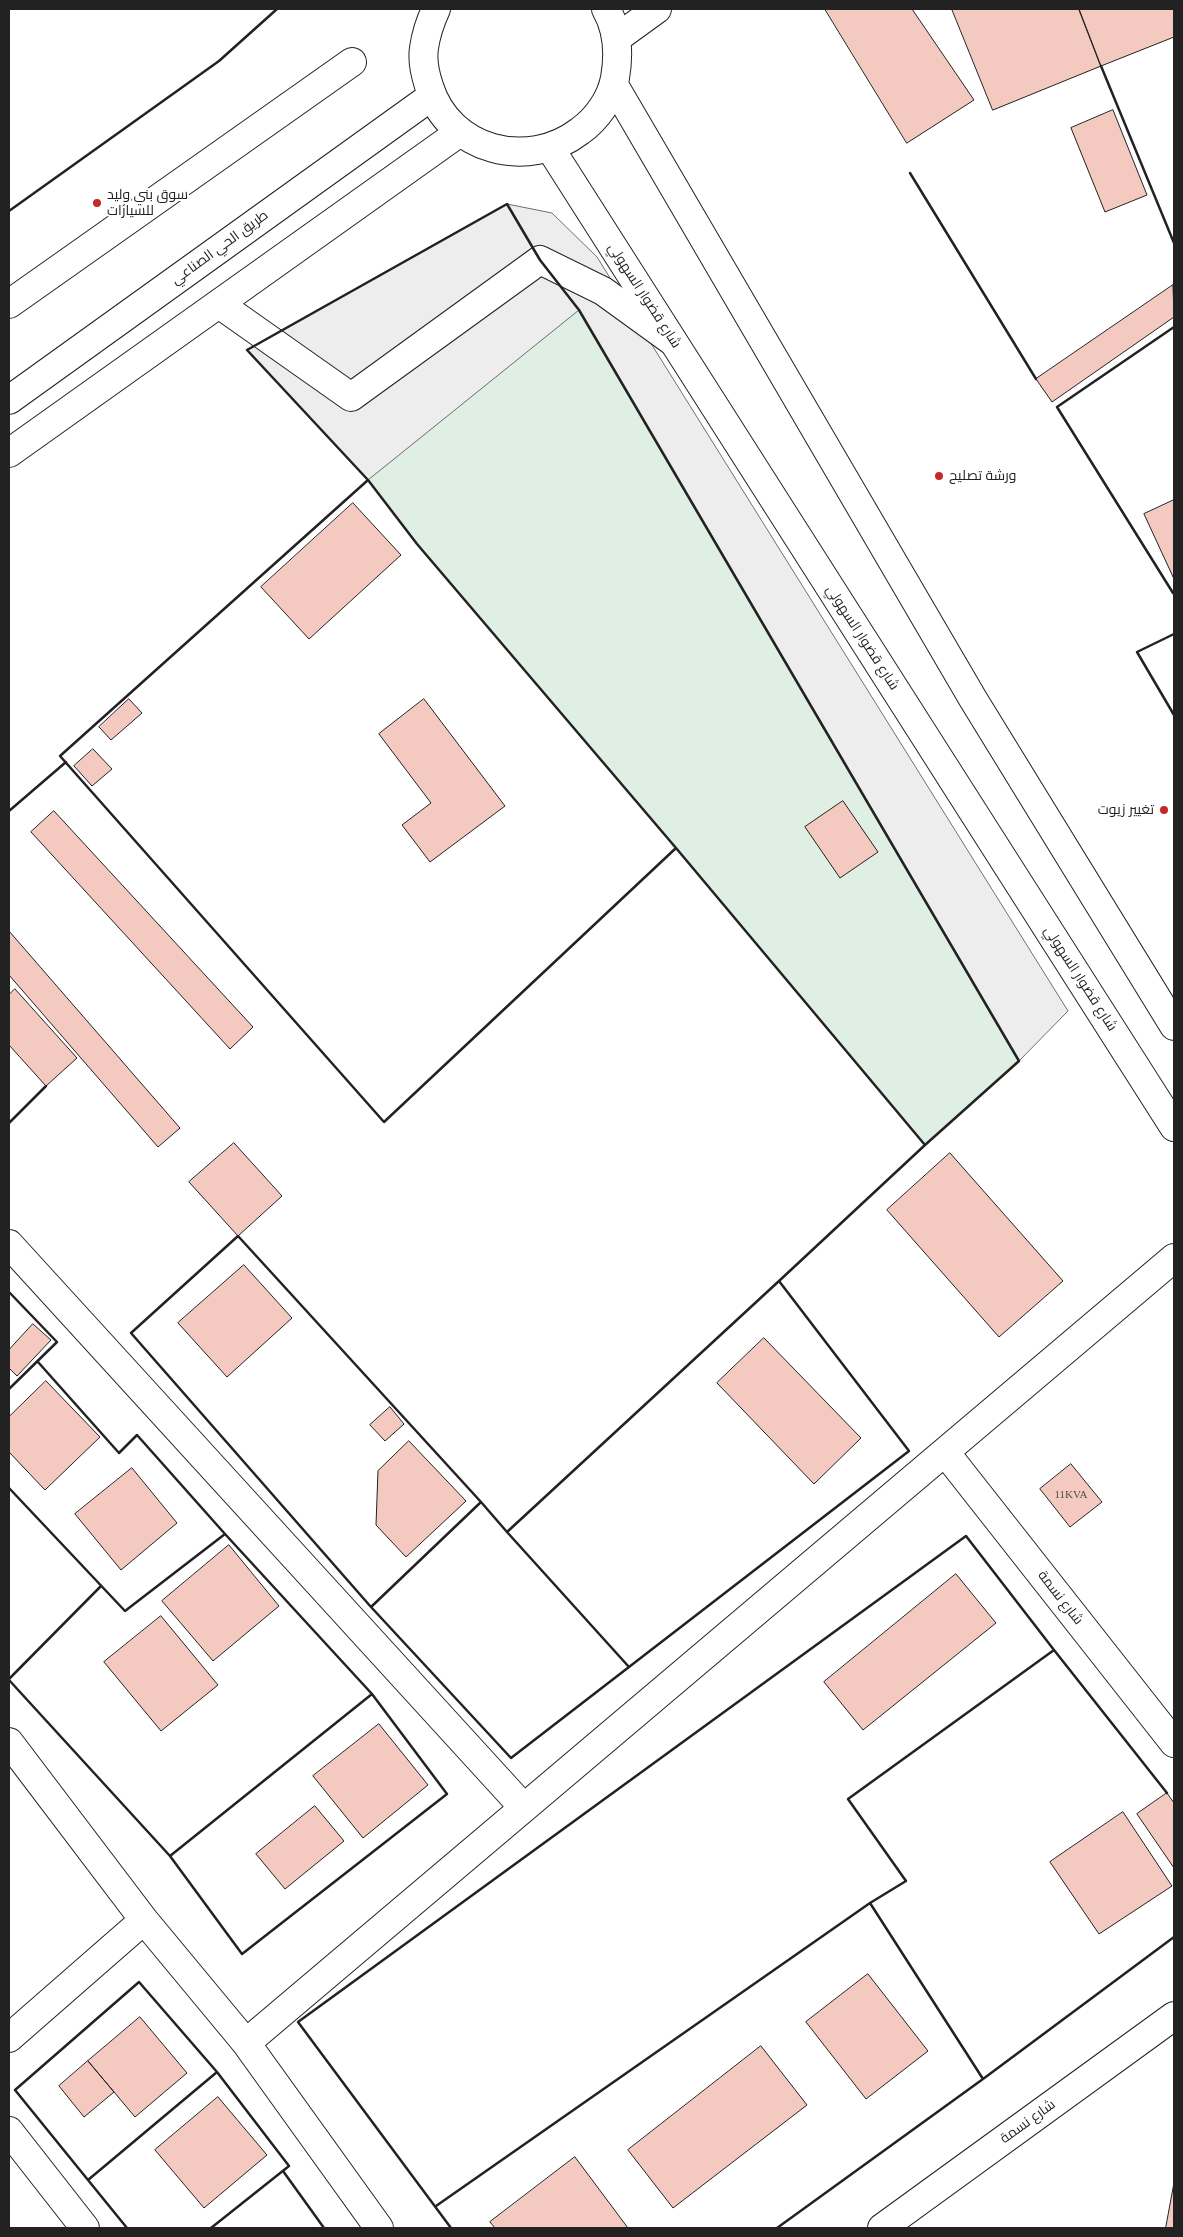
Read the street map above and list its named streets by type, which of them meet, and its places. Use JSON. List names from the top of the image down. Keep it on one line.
{"streets":{"main road":["طريق الحي الصناعي","شارع قضوار السهولي","شارع نسمة"]},"places":["سوق بني وليد للسيارات","ورشة تصليح","تغيير زيوت"],"house_numbers":["11KVA"]}
